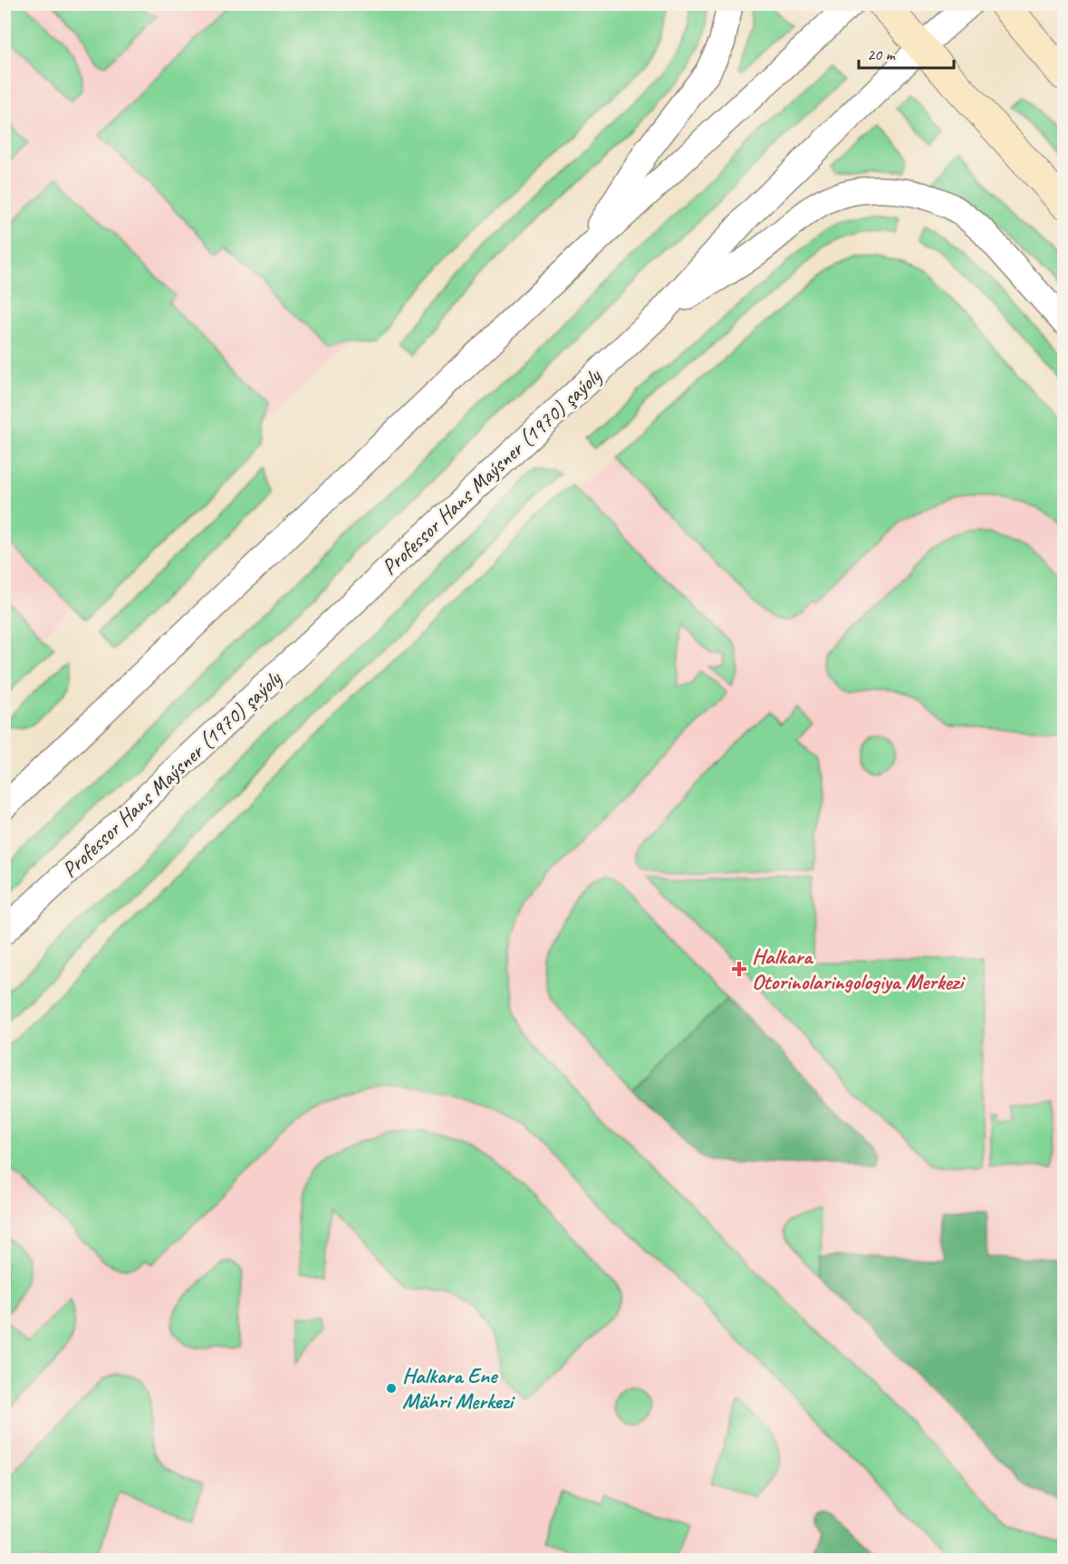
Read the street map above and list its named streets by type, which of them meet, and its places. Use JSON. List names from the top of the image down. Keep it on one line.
{"streets":{"street":["Professor Hans Maýsner (1970) şaýoly"]},"places":{"health":["Halkara Otorinolaringologiya Merkezi"],"other":["Halkara Ene Mähri Merkezi"]},"scale_bar":"20 m"}
